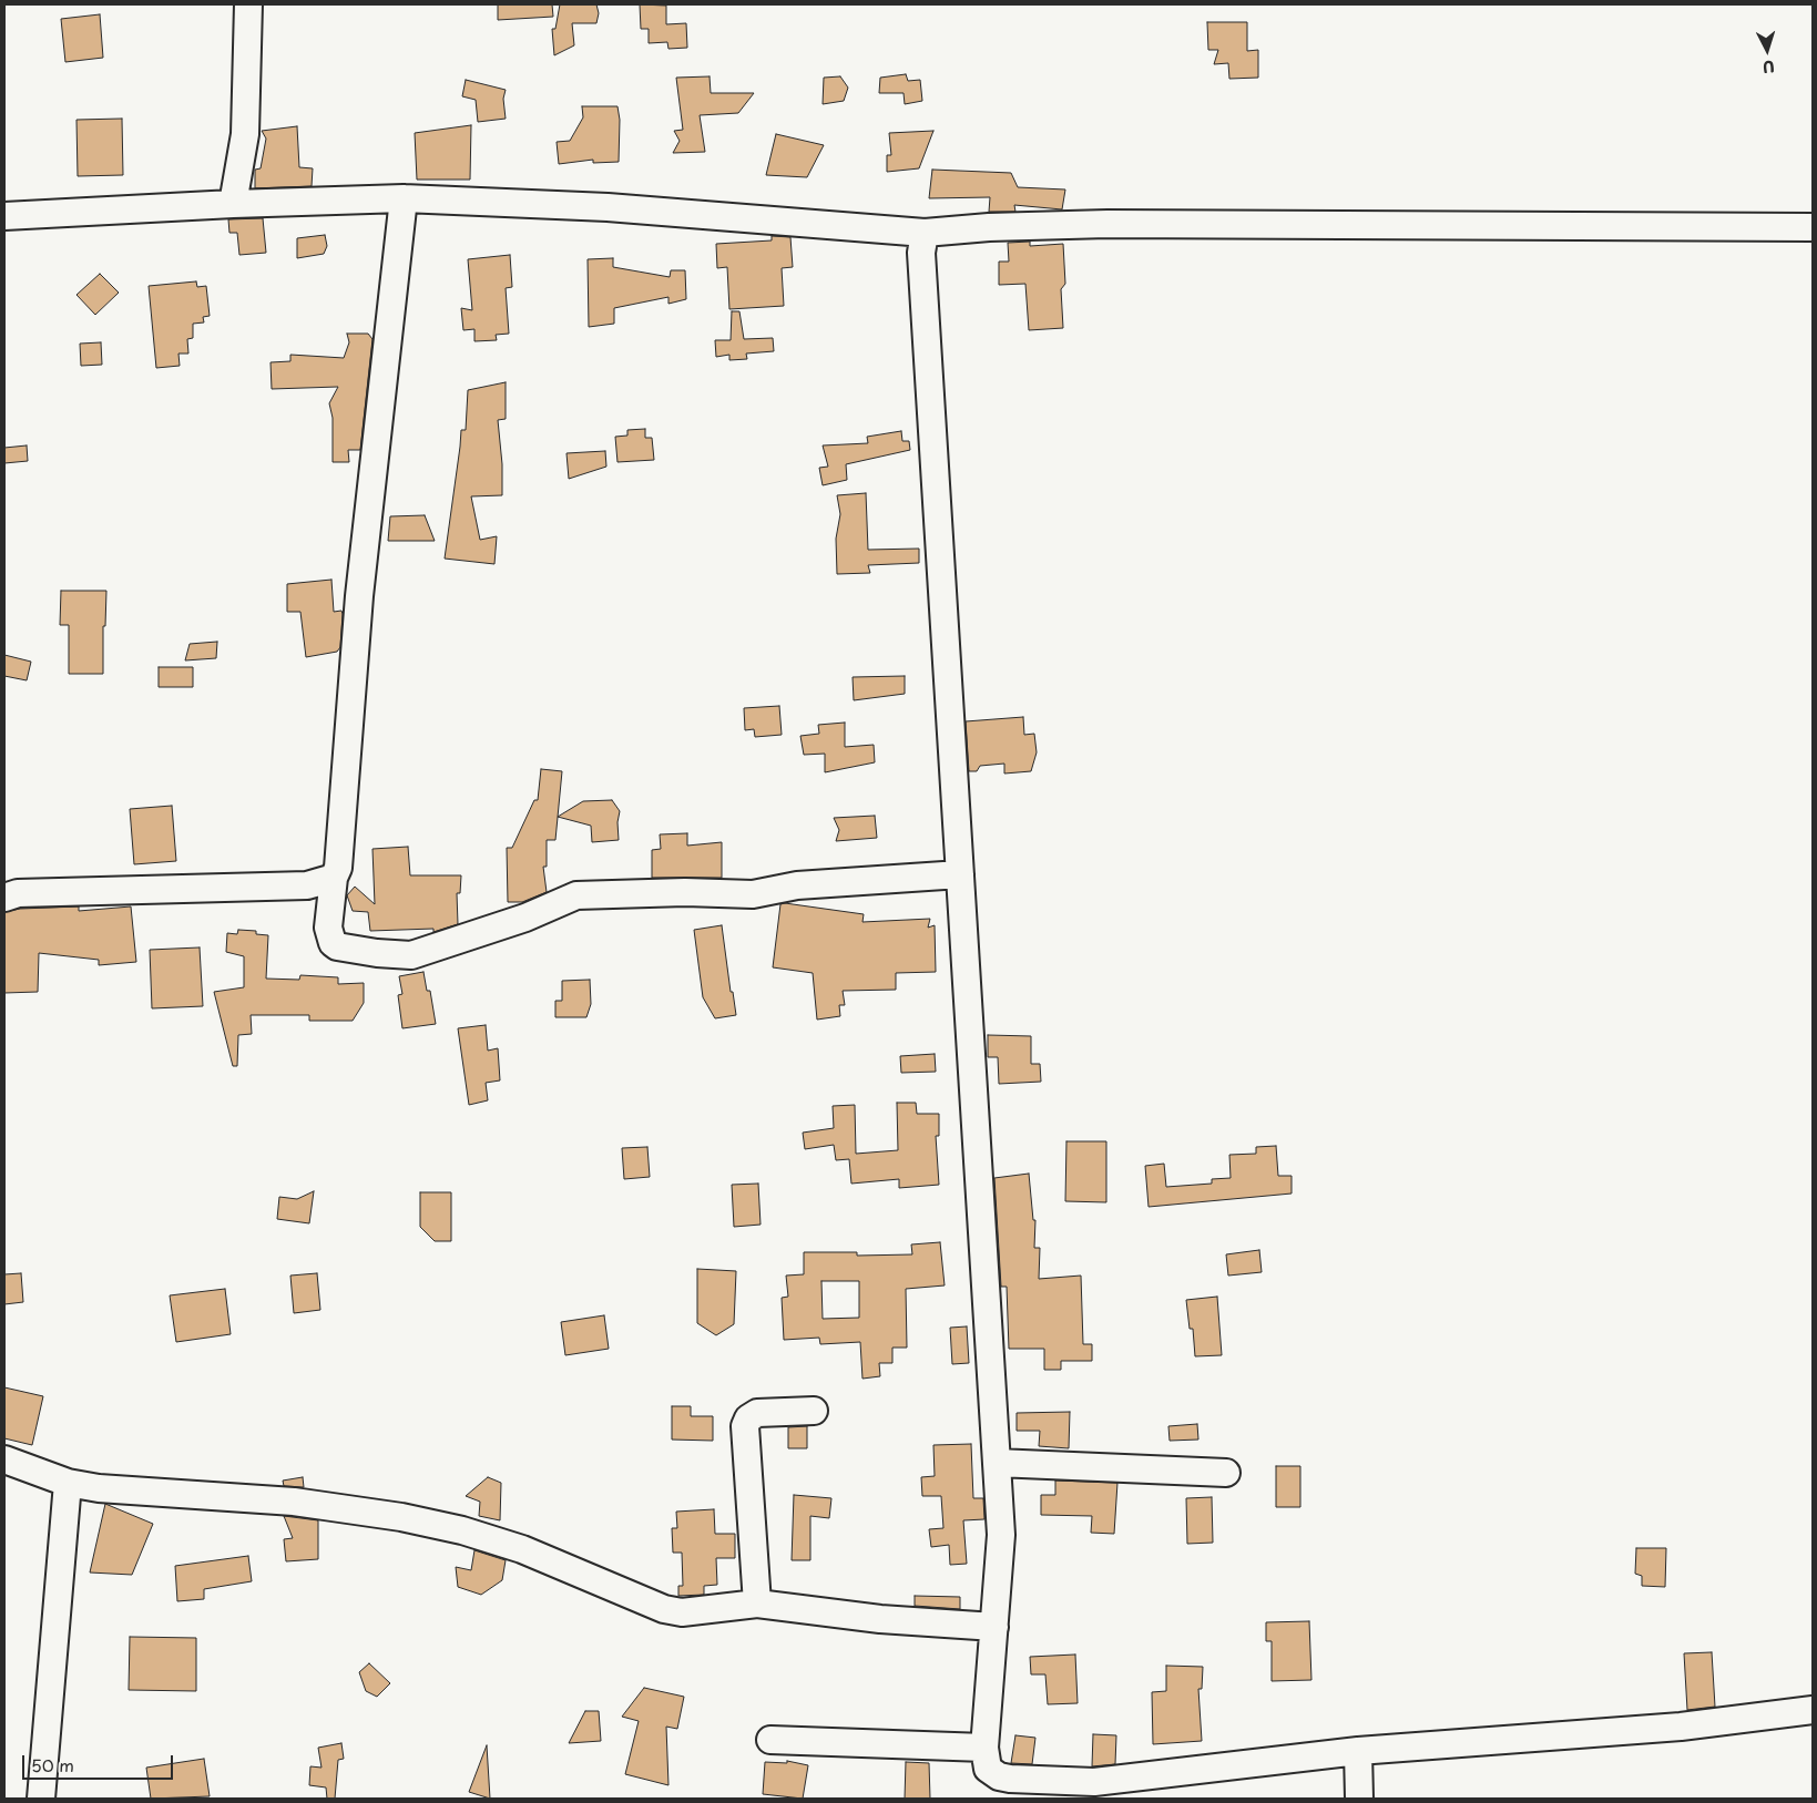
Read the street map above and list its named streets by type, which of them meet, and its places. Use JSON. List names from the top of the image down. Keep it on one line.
{"scale_bar":"50 m","north":"bottom"}
